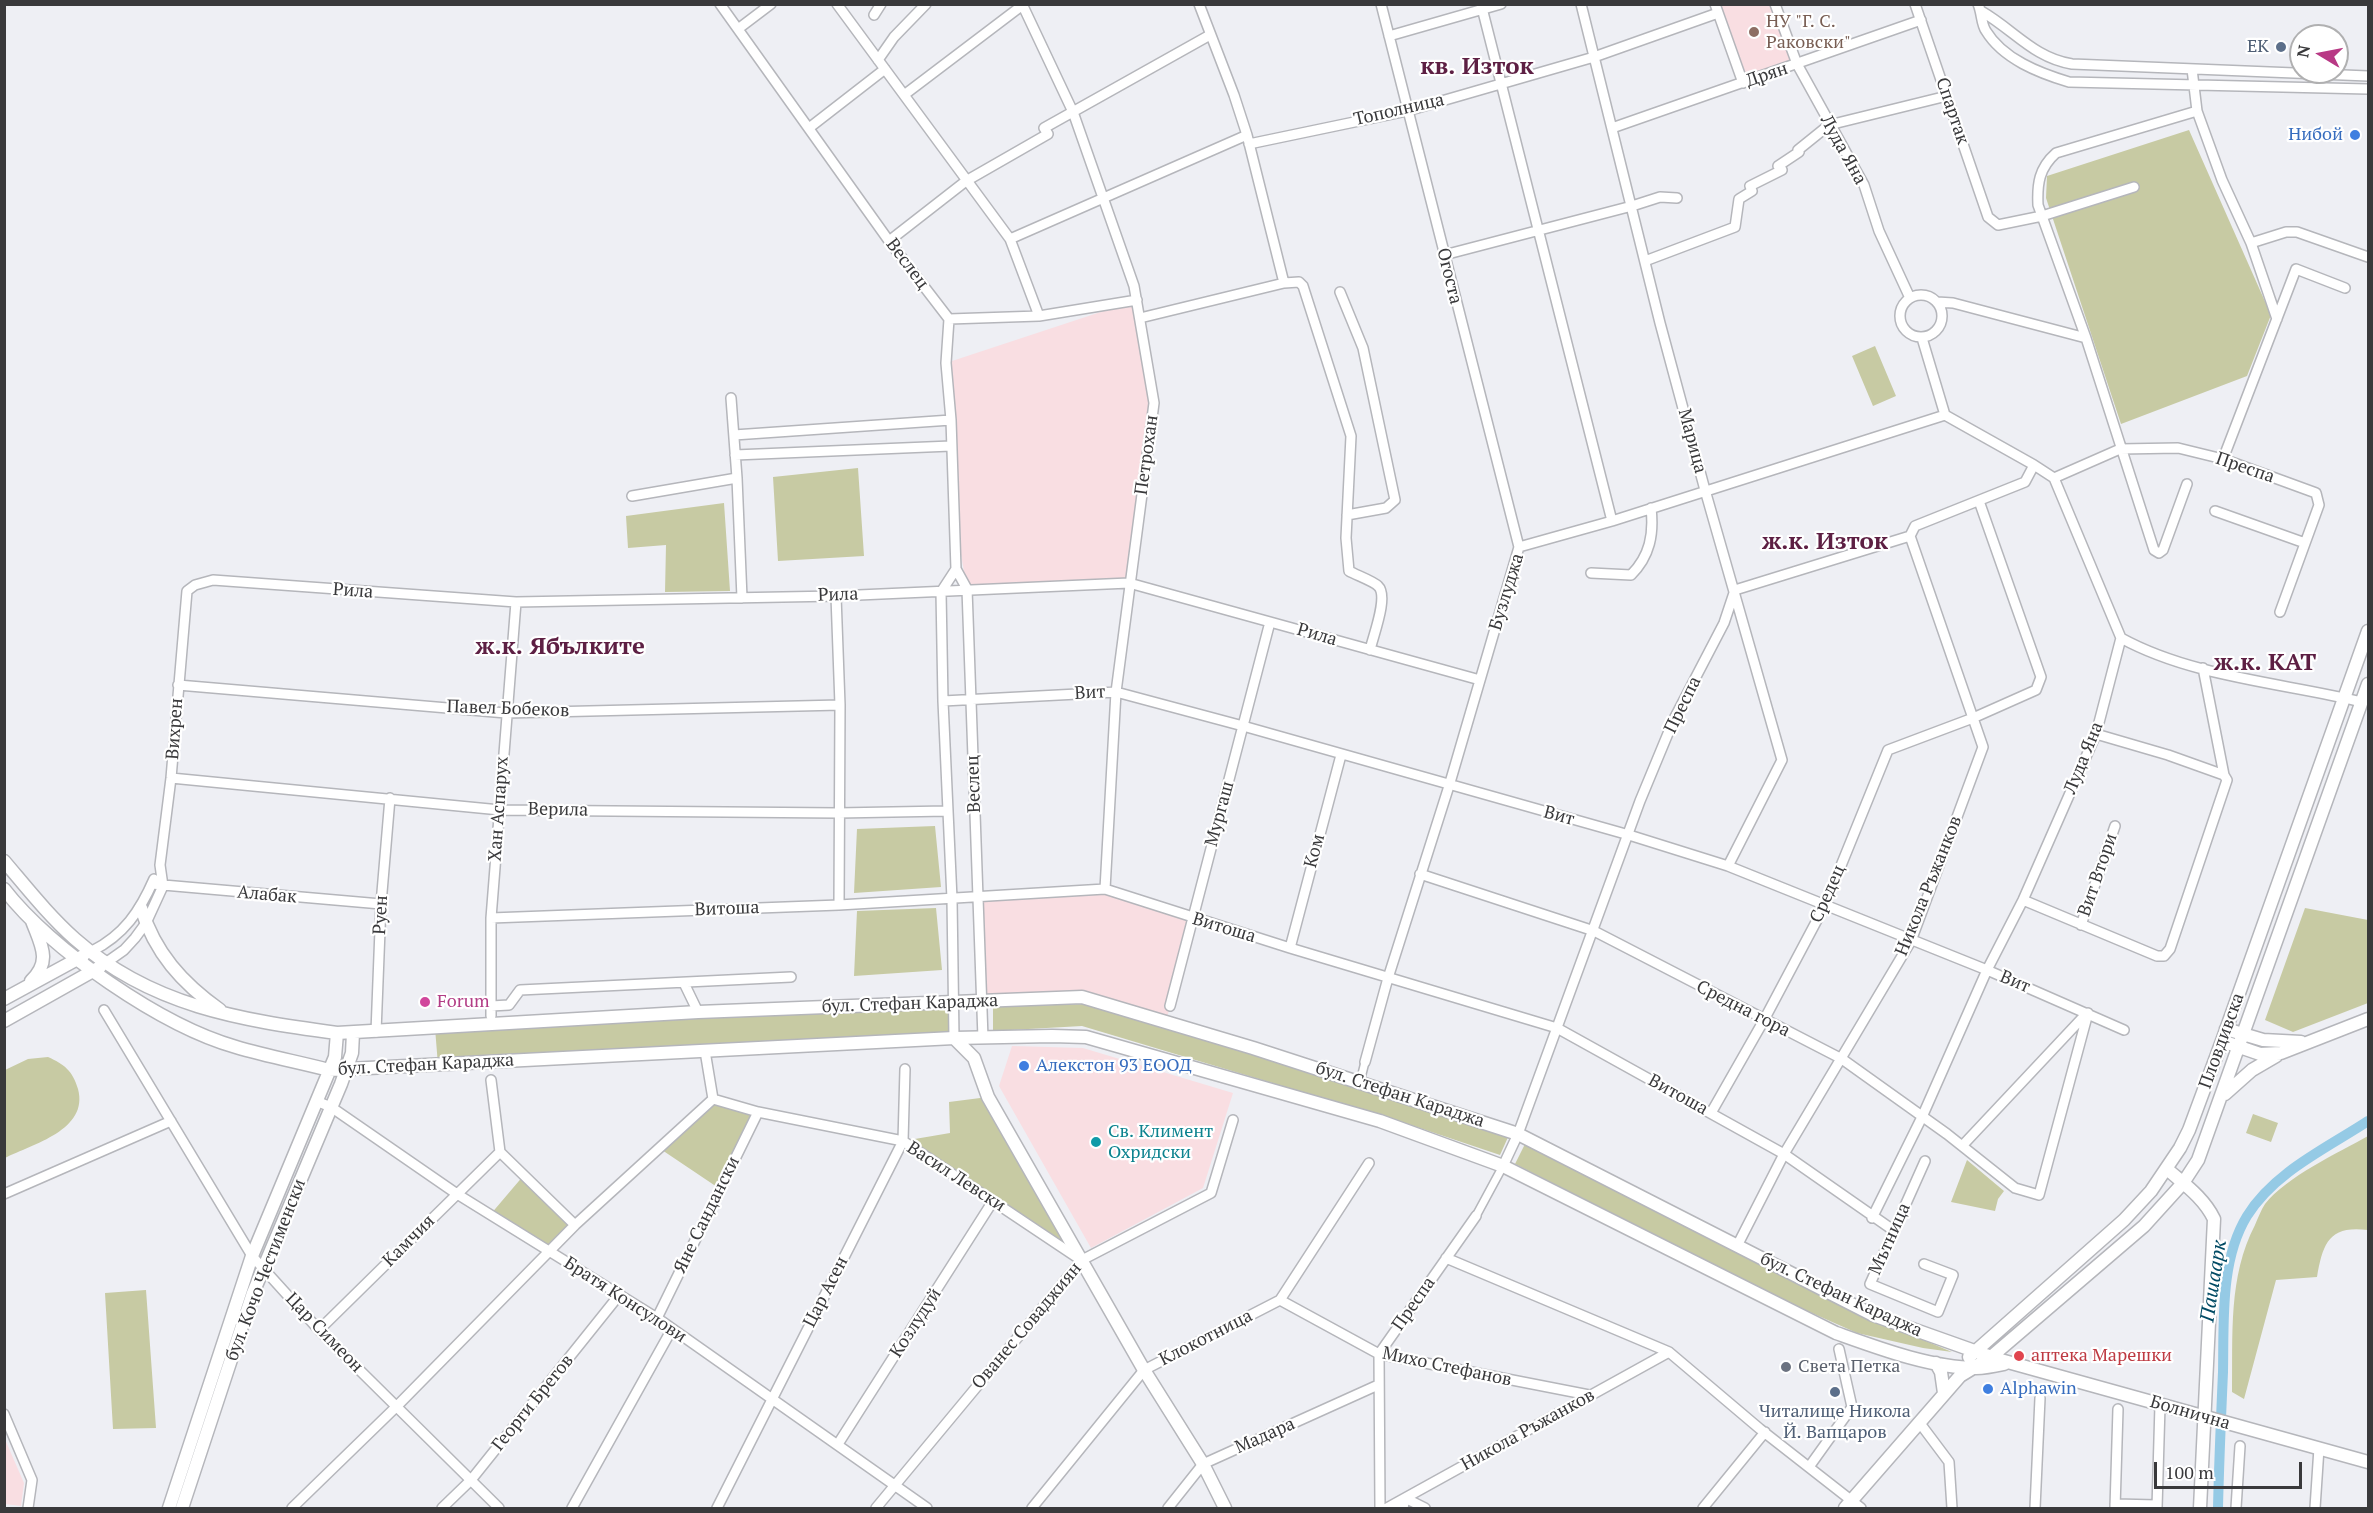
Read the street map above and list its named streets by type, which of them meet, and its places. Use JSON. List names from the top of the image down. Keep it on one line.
{"streets":{"street":["Дрян","Тополница","Спартак","Луда Яна","Веслец","Огоста","Марица","Петрохан","Преспа","Рила","Бузлуджа","Вит","Павел Бобеков","Вихрен","Хан Аспарух","Верила","Мургаш","Ком","Вит Втори","Никола Ръжанков","Средец","Алабак","Витоша","Руен","бул. Стефан Караджа","Средна гора","Пловдивска","Васил Левски","Яне Сандански","Мътница","Камчия","бул. Кочо Честименски","Цар Асен","Братя Консулови","Козлудуй","Ованес Соваджиян","Цар Симеон","Клокотница","Михо Стефанов","Георги Брегов","Болнична","Мадара"]},"crossings":[["Дрян","Спартак"],["Дрян","Луда Яна"],["Дрян","Марица"],["Тополница","Огоста"],["Тополница","Марица"],["Тополница","Петрохан"],["Луда Яна","Вит"],["Луда Яна","Витоша"],["Луда Яна","Средна гора"],["Веслец","Рила"],["Веслец","Вит"],["Веслец","Верила"],["Веслец","Витоша"],["Веслец","бул. Стефан Караджа"],["Огоста","Бузлуджа"],["Марица","Преспа"],["Марица","Бузлуджа"],["Марица","Вит"],["Петрохан","Рила"],["Петрохан","Вит"],["Петрохан","Витоша"],["Преспа","Вит"],["Преспа","Витоша"],["Преспа","бул. Стефан Караджа"],["Преспа","Средна гора"],["Преспа","Михо Стефанов"],["Рила","Бузлуджа"],["Рила","Вихрен"],["Рила","Хан Аспарух"],["Рила","Мургаш"],["Бузлуджа","Вит"],["Бузлуджа","Витоша"],["Бузлуджа","Средна гора"],["Вит","Мургаш"],["Вит","Ком"],["Вит","Никола Ръжанков"],["Вит","Средец"],["Вит","Средна гора"],["Павел Бобеков","Вихрен"],["Павел Бобеков","Хан Аспарух"],["Вихрен","Верила"],["Хан Аспарух","Верила"],["Хан Аспарух","Витоша"],["Верила","Руен"],["Мургаш","Витоша"],["Ком","Витоша"],["Никола Ръжанков","Средец"],["Никола Ръжанков","Витоша"],["Никола Ръжанков","бул. Стефан Караджа"],["Никола Ръжанков","Средна гора"],["Никола Ръжанков","Михо Стефанов"],["Средец","Витоша"],["Средец","Средна гора"],["Алабак","Руен"],["Витоша","Мътница"],["Руен","бул. Стефан Караджа"],["бул. Стефан Караджа","Пловдивска"],["бул. Стефан Караджа","бул. Кочо Честименски"],["бул. Стефан Караджа","Болнична"],["Васил Левски","Яне Сандански"],["Васил Левски","Цар Асен"],["Васил Левски","Козлудуй"],["Васил Левски","Ованес Соваджиян"],["Васил Левски","Клокотница"],["Васил Левски","Мадара"],["Яне Сандански","Братя Консулови"],["Камчия","Братя Консулови"],["Камчия","Цар Симеон"],["бул. Кочо Честименски","Братя Консулови"],["бул. Кочо Честименски","Цар Симеон"],["Цар Асен","Братя Консулови"],["Братя Консулови","Козлудуй"],["Братя Консулови","Ованес Соваджиян"],["Братя Консулови","Георги Брегов"],["Цар Симеон","Георги Брегов"],["Клокотница","Михо Стефанов"]],"districts":["кв. Изток","ж.к. Изток","ж.к. Ябълките","ж.к. КАТ"],"water":["Пашаарк"],"places":["НУ \"Г. С. Раковски\"","ЕК","Нибой","Forum","Алекстон 93 ЕООД","Св. Климент Охридски","аптека Марешки","Света Петка","Alphawin","Читалище Никола Й. Вапцаров"],"scale_bar":"100 m","north":"left"}
